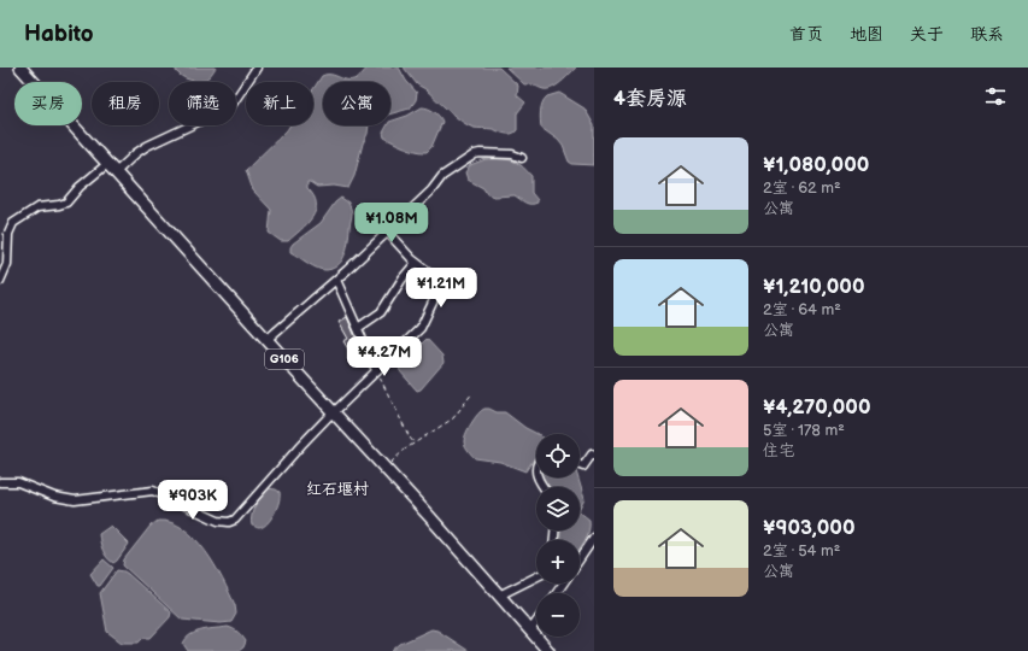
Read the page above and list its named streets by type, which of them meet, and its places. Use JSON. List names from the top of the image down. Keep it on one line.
{"streets":{"highway":["G106"]},"districts":["红石堰村"],"page":{"header":"Habito","nav":["首页","地图","关于","联系"],"heading":"4套房源","chip":["买房","租房","筛选","新上","公寓"],"list":[{"name":"¥1,080,000","note":"2室 · 62 m² · 公寓"},{"name":"¥1,210,000","note":"2室 · 64 m² · 公寓"},{"name":"¥4,270,000","note":"5室 · 178 m² · 住宅"},{"name":"¥903,000","note":"2室 · 54 m² · 公寓"}],"price":["¥1.08M","¥1.21M","¥4.27M","¥903K"],"map_buttons":["+","−"]}}
